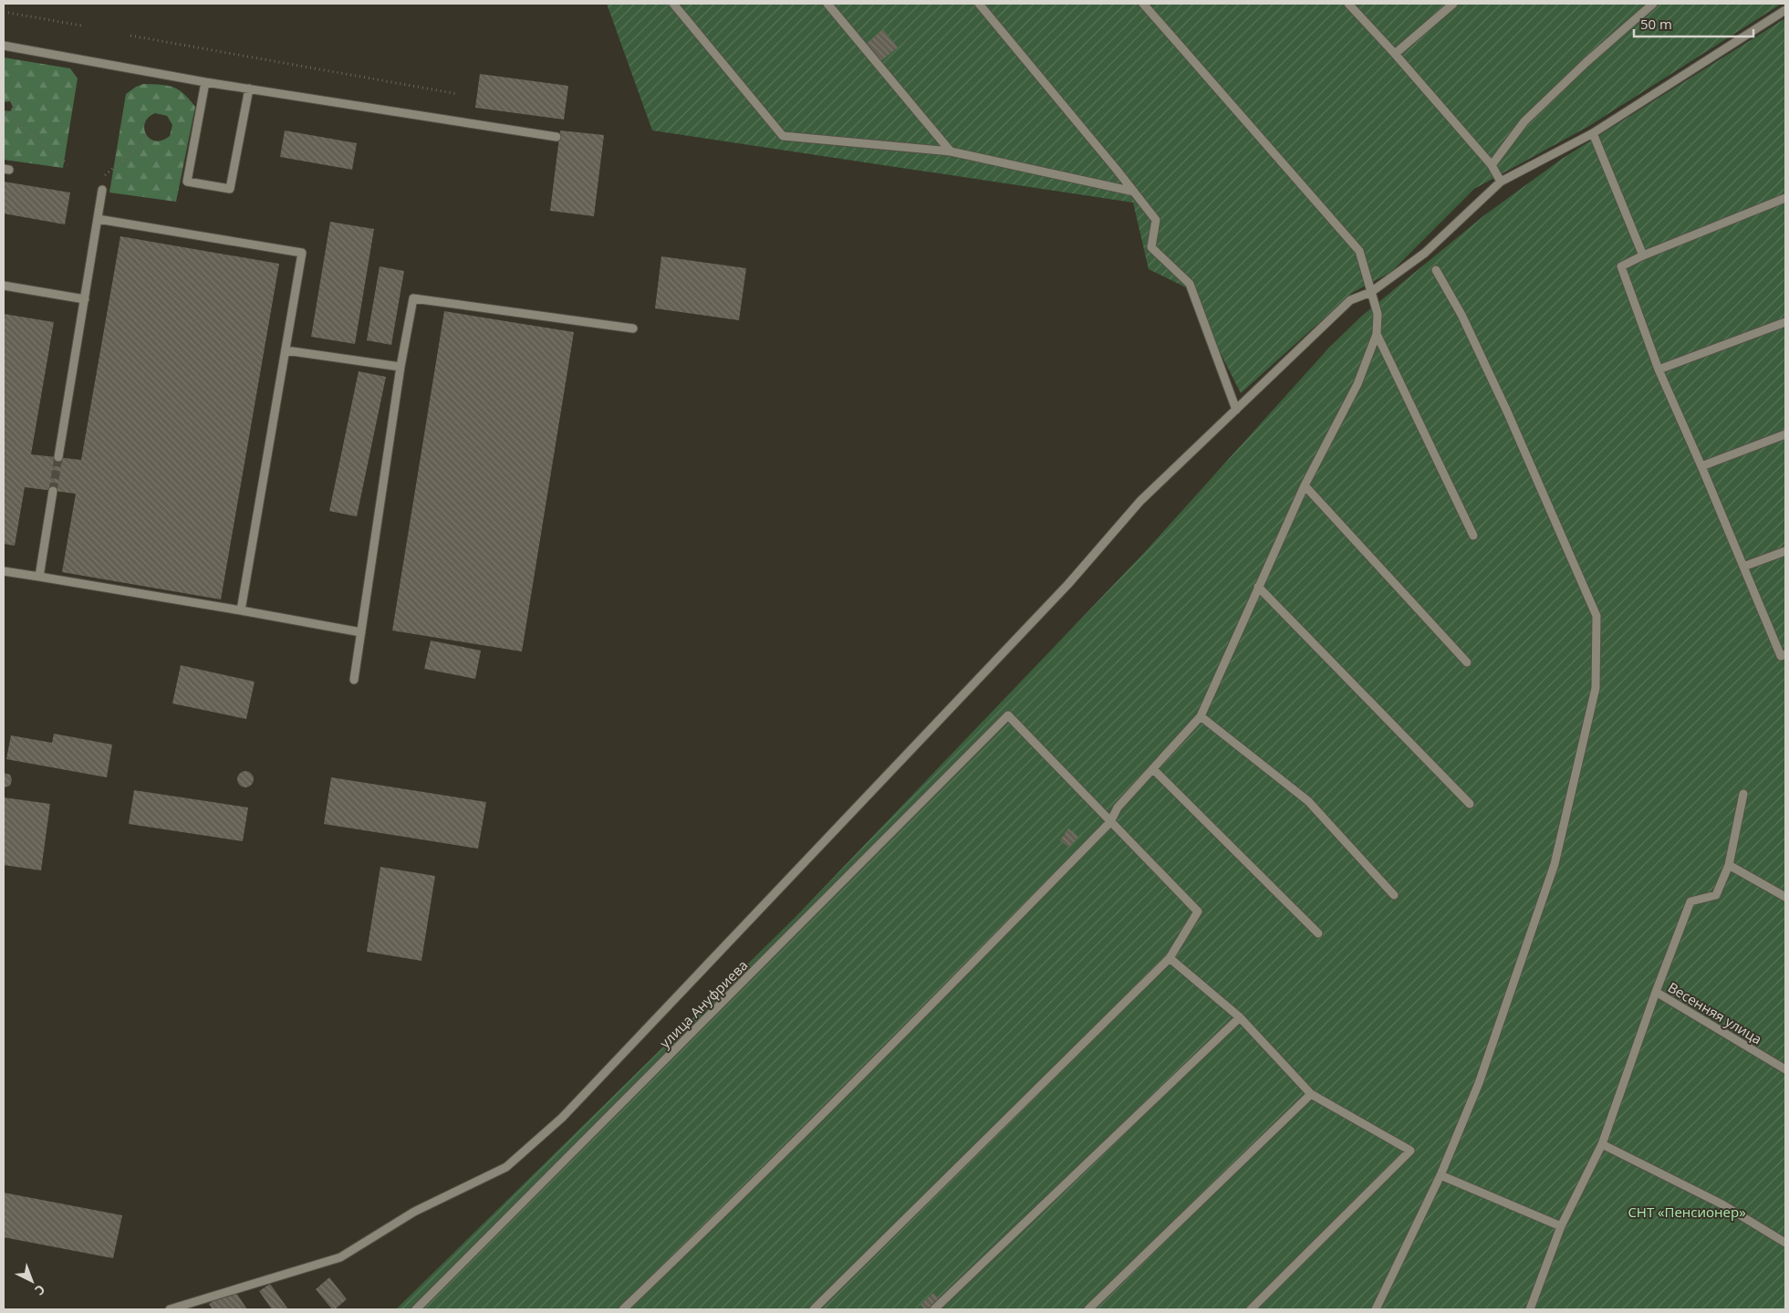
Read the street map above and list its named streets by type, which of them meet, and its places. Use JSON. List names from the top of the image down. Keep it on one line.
{"streets":{"street":["улица Ануфриева","Весенняя улица"]},"parks":["СНТ «Пенсионер»"],"scale_bar":"50 m","north":"bottom right"}
